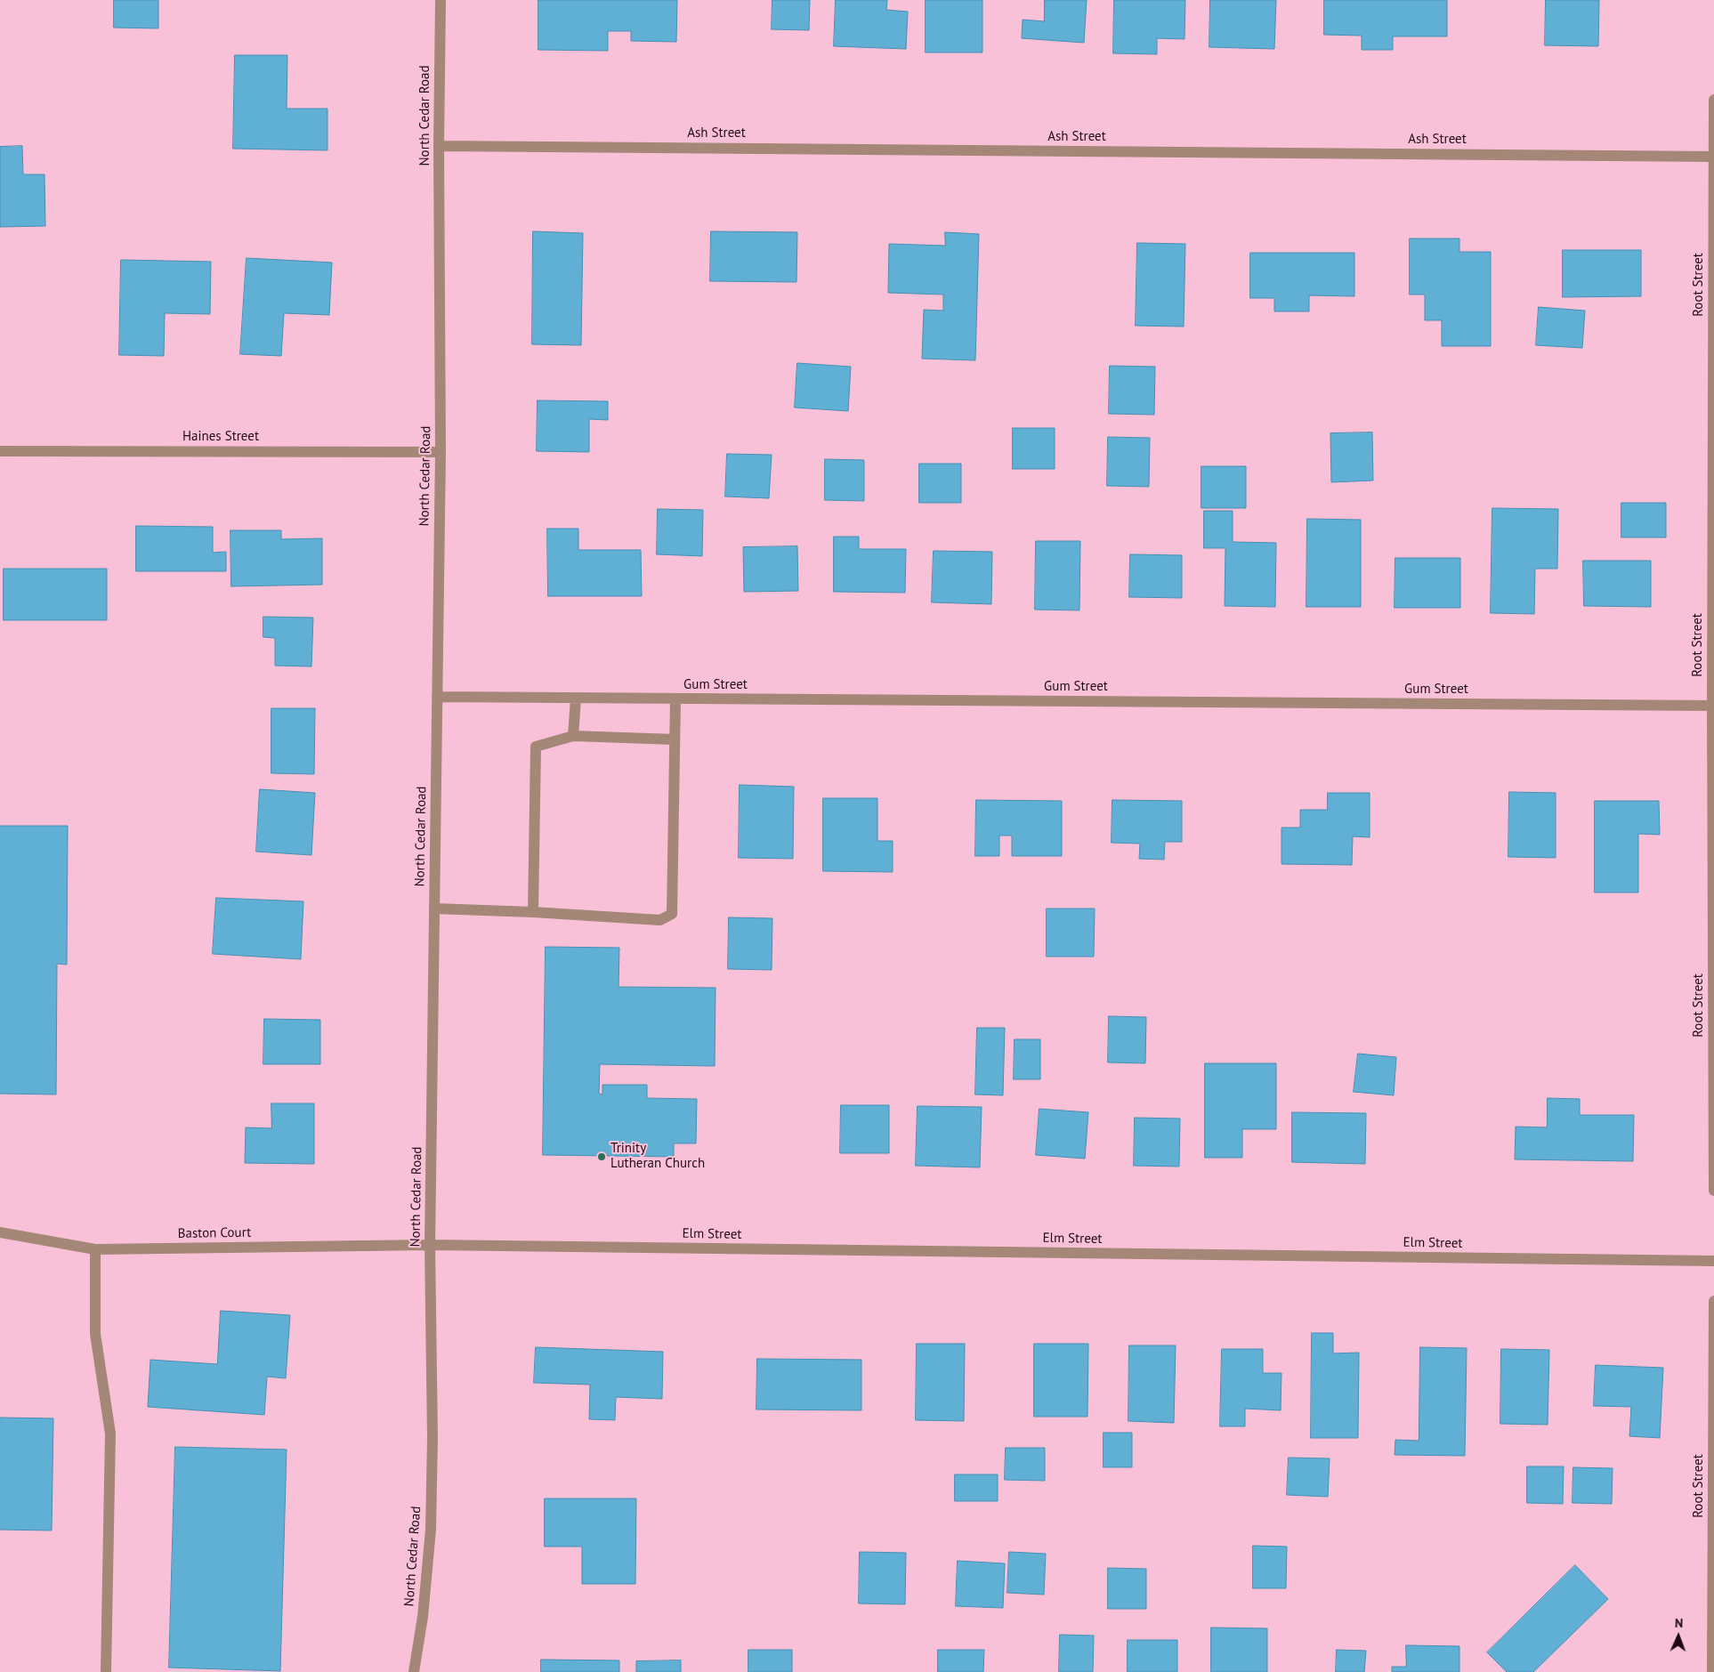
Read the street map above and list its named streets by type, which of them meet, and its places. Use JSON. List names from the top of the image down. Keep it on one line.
{"streets":{"street":["North Cedar Road","Ash Street","Root Street","Haines Street","Gum Street","Baston Court","Elm Street"]},"crossings":[["North Cedar Road","Ash Street"],["North Cedar Road","Haines Street"],["North Cedar Road","Gum Street"],["North Cedar Road","Baston Court"],["North Cedar Road","Elm Street"],["Ash Street","Root Street"],["Root Street","Gum Street"],["Baston Court","Elm Street"]],"places":["Trinity Lutheran Church"],"north":"top"}
